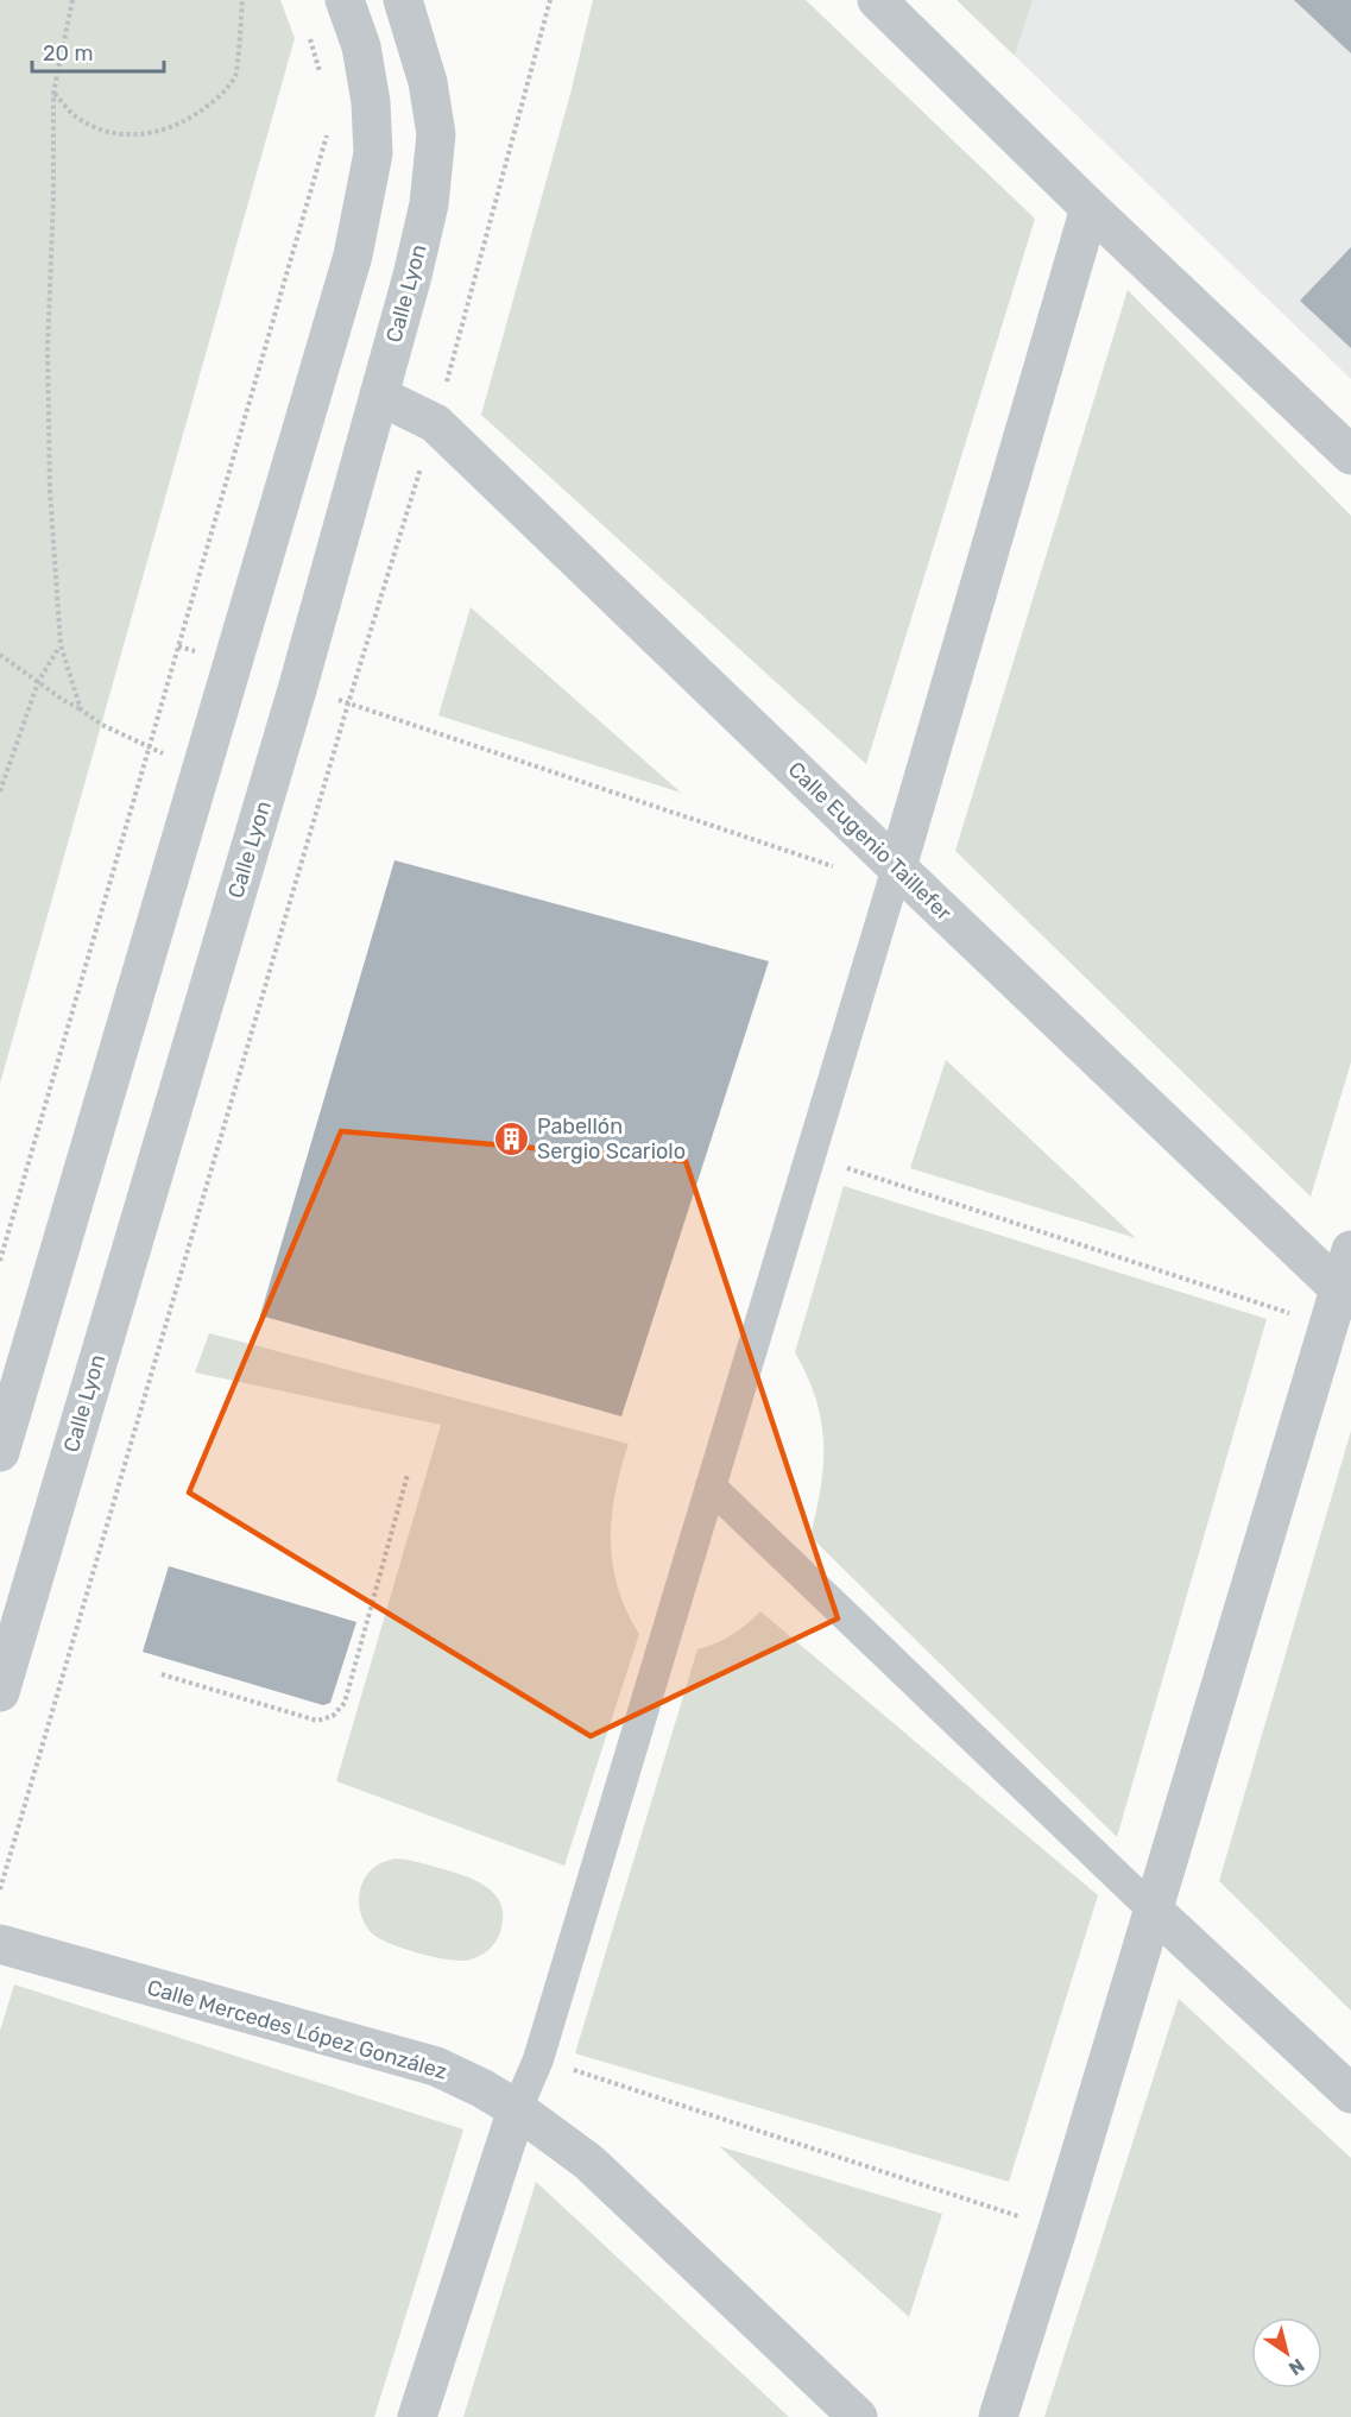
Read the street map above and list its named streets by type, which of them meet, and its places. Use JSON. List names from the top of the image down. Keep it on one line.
{"streets":{"street":["Calle Lyon","Calle Eugenio Taillefer","Calle Mercedes López González"]},"crossings":[["Calle Lyon","Calle Eugenio Taillefer"]],"places":{"building":["Pabellón Sergio Scariolo"]},"scale_bar":"20 m","north":"bottom right"}
